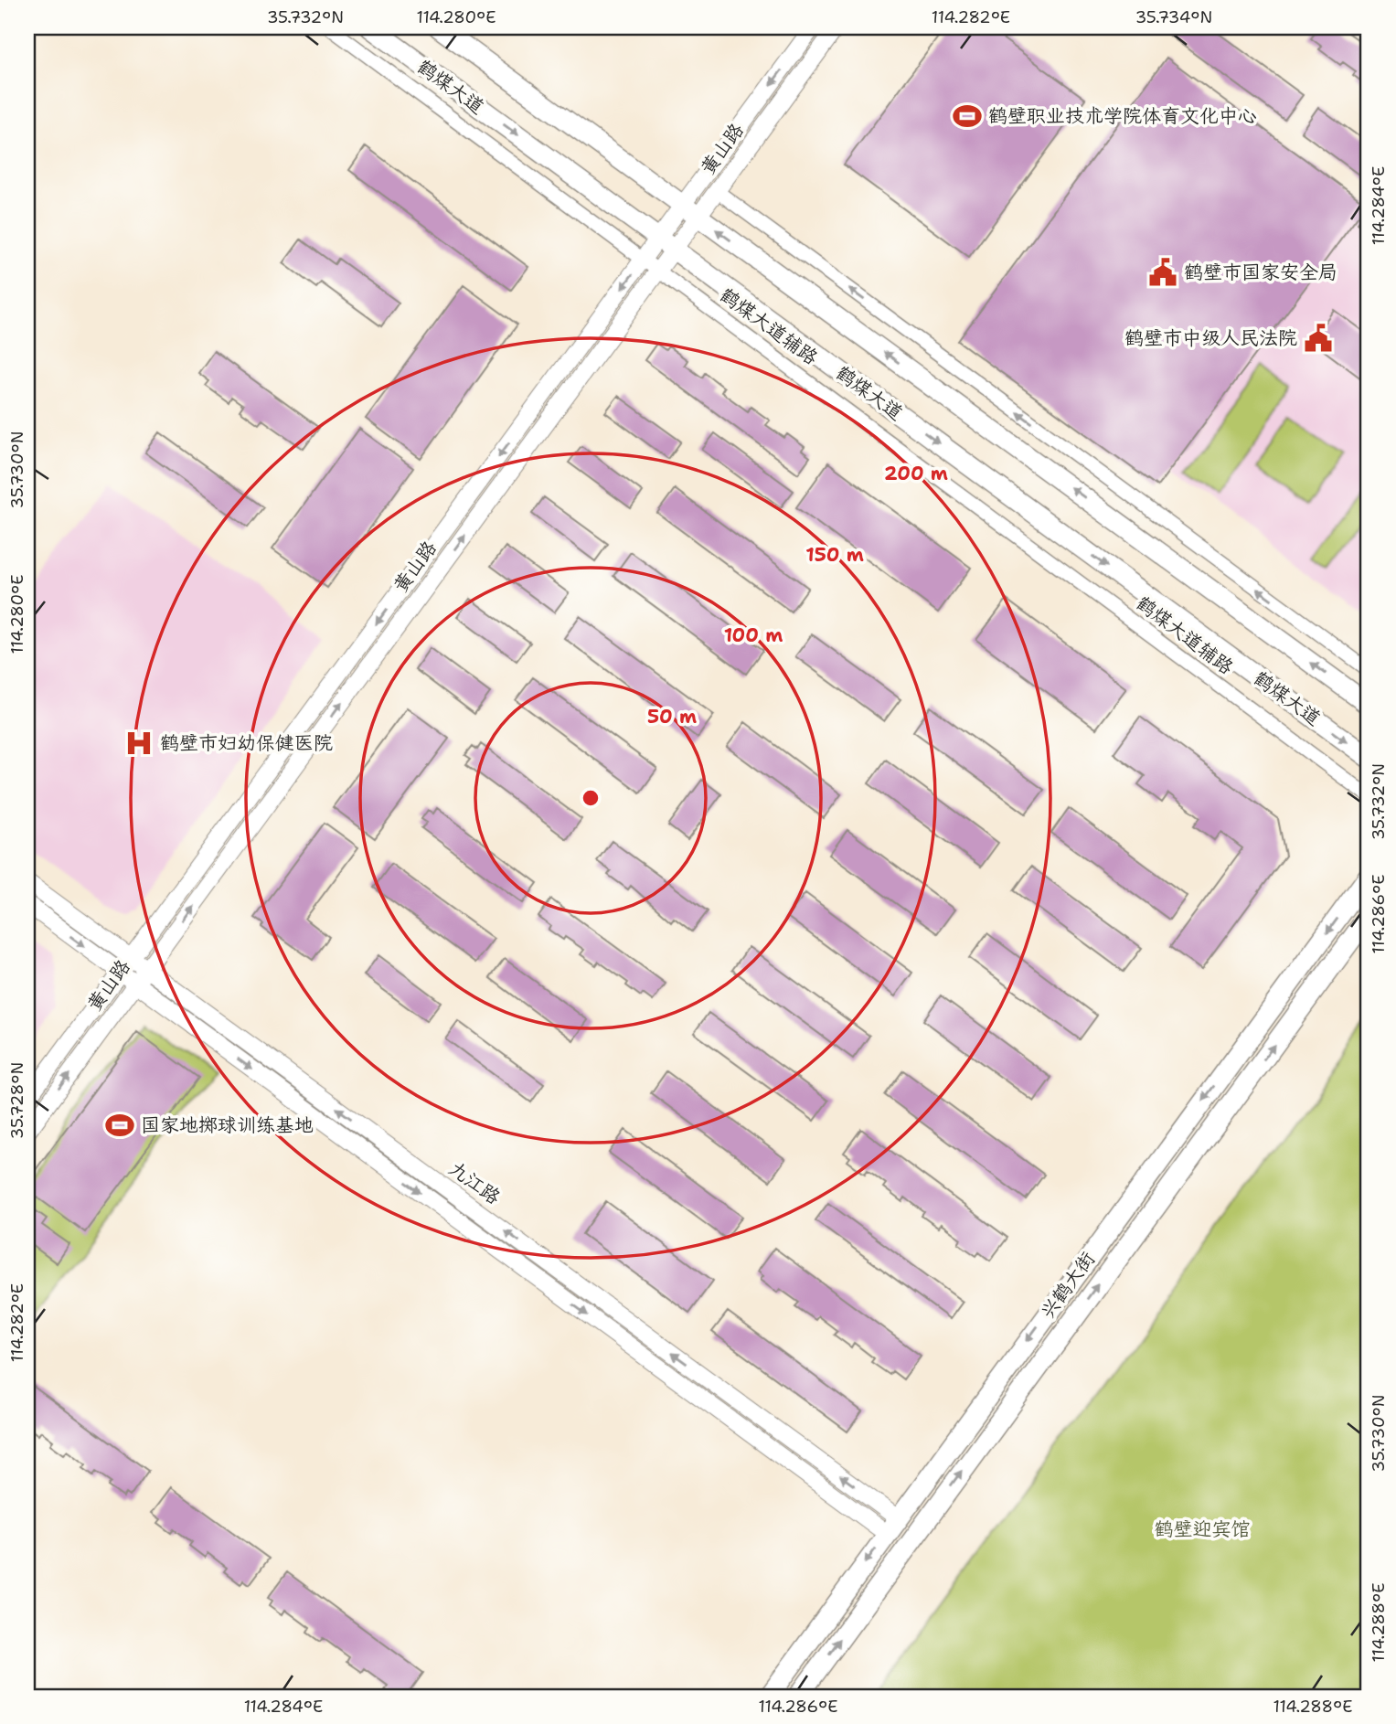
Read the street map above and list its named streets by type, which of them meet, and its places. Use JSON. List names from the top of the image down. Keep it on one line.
{"streets":{"main road":["鹤煤大道","兴鹤大街"],"street":["黄山路","鹤煤大道辅路","九江路"]},"crossings":[["鹤煤大道","黄山路"],["黄山路","鹤煤大道辅路"],["黄山路","九江路"],["九江路","兴鹤大街"]],"parks":["鹤壁迎宾馆"],"places":{"sports":["鹤壁职业技术学院体育文化中心","国家地掷球训练基地"],"public building":["鹤壁市国家安全局","鹤壁市中级人民法院"],"hospital":["鹤壁市妇幼保健医院"]},"coordinates":["35.732°N","114.280°E","114.282°E","35.734°N","114.284°E","35.730°N","114.286°E","35.728°N","114.288°E"],"rings":["200 m","150 m","100 m","50 m"]}
